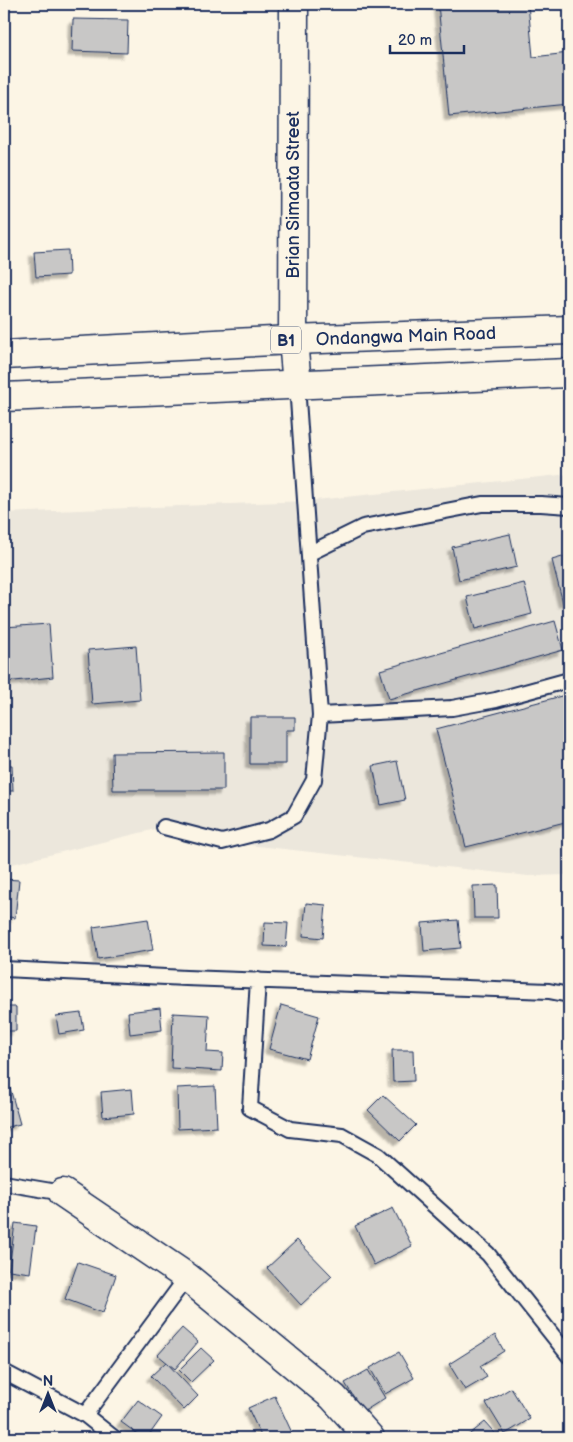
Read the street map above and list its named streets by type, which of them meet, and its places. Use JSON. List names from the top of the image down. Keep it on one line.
{"streets":{"main road":["Brian Simaata Street","Ondangwa Main Road","B1"]},"crossings":[["Brian Simaata Street","Ondangwa Main Road"]],"scale_bar":"20 m","north":"top"}
